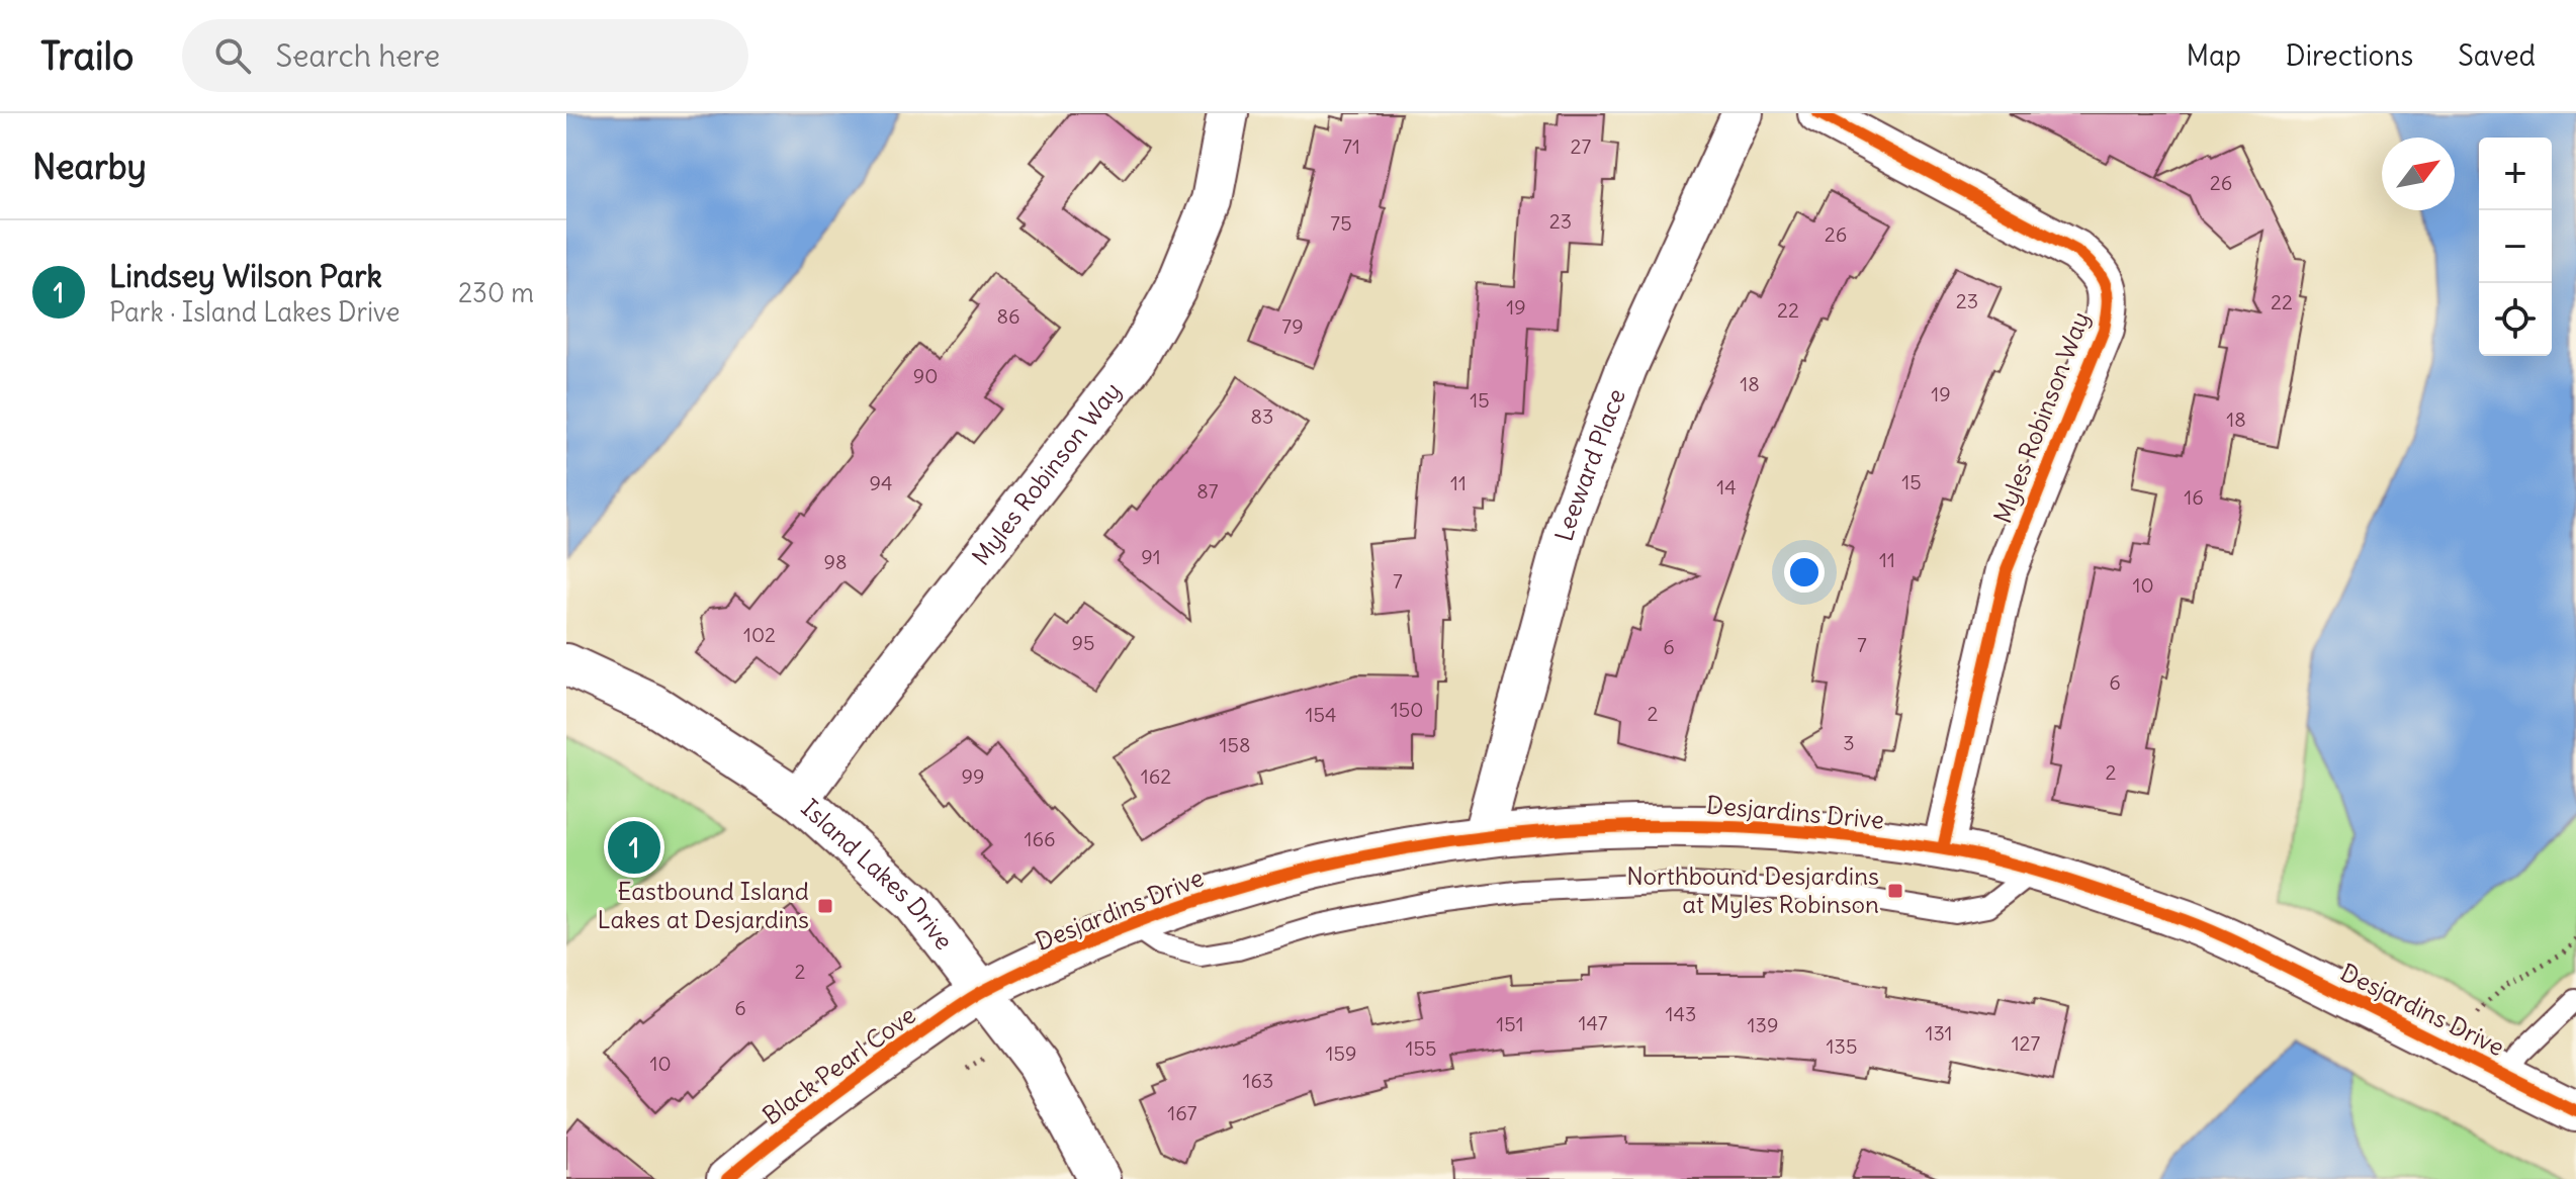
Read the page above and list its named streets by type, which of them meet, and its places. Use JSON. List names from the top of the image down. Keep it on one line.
{"streets":{"street":["Myles Robinson Way","Leeward Place","Desjardins Drive","Island Lakes Drive","Black Pearl Cove"]},"crossings":[["Myles Robinson Way","Desjardins Drive"],["Myles Robinson Way","Island Lakes Drive"],["Leeward Place","Desjardins Drive"],["Desjardins Drive","Island Lakes Drive"],["Desjardins Drive","Black Pearl Cove"],["Island Lakes Drive","Black Pearl Cove"]],"places":{"transit":["Northbound Desjardins at Myles Robinson","Eastbound Island Lakes at Desjardins"]},"house_numbers":["71","27","26","23","75","26","23","22","19","22","86","79","90","18","19","15","83","18","15","94","11","14","87","16","91","11","98","7","10","102","95","7","6","6","150","2","154","3","158","2","99","162","166","2","6","143","147","151","139","131","127","135","155","159","10","163","167"],"north":"top right","page":{"header":"Trailo","search":"Search here","nav":["Map","Directions","Saved"],"heading":"Nearby","map_buttons":["+","−"],"list":[{"mark":"1","name":"Lindsey Wilson Park","note":"Park · Island Lakes Drive","value":"230 m"}],"pins":"1"}}
